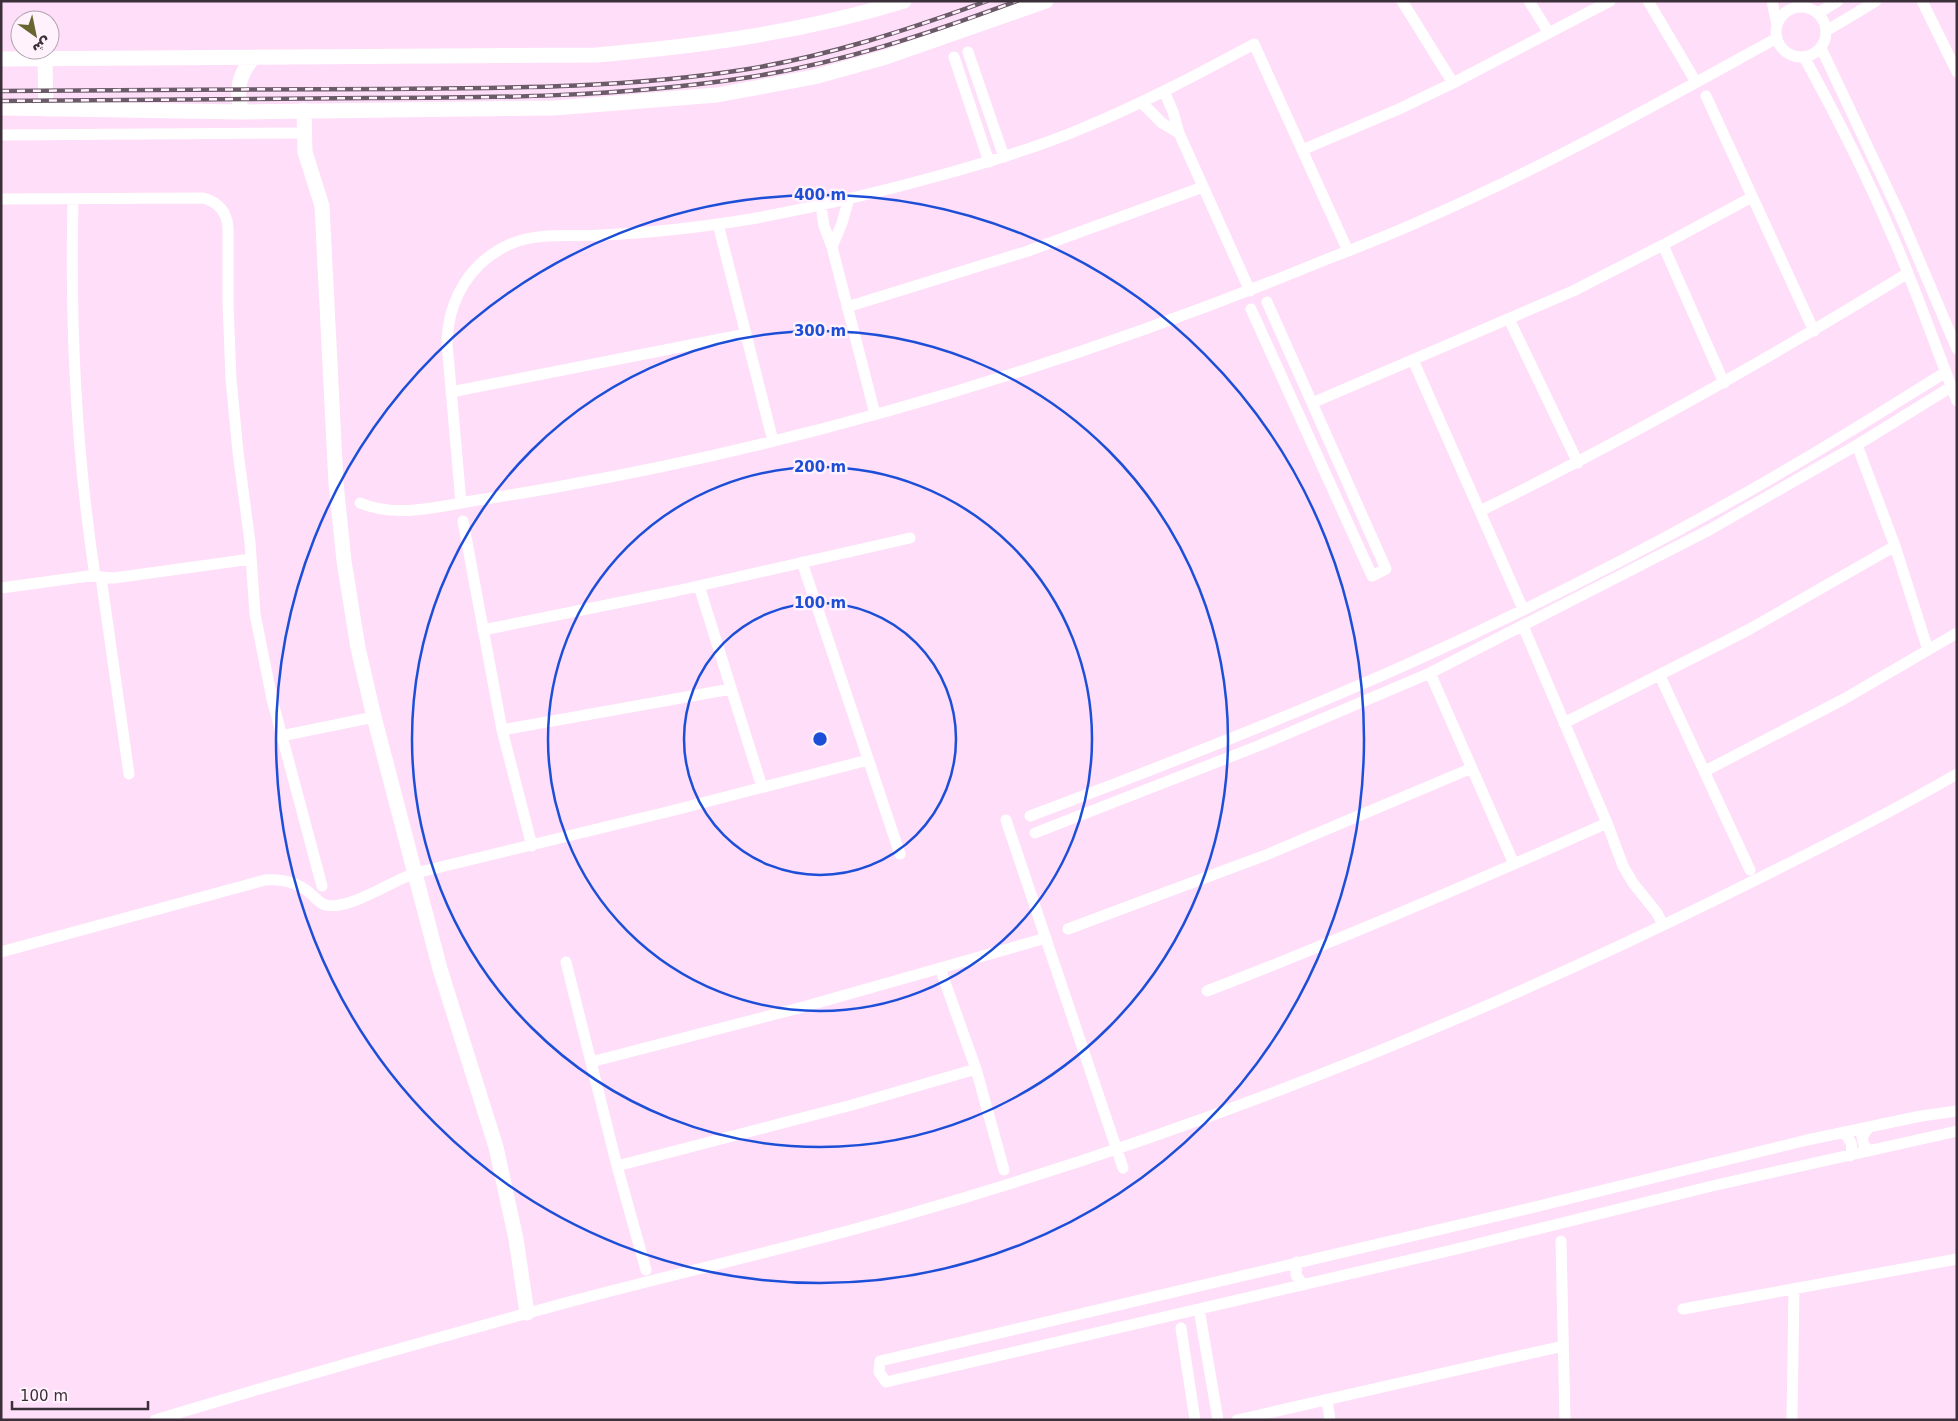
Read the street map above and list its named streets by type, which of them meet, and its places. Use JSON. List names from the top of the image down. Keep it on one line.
{"scale_bar":"100 m","north":"bottom right","rings":["400 m","300 m","200 m","100 m"]}
